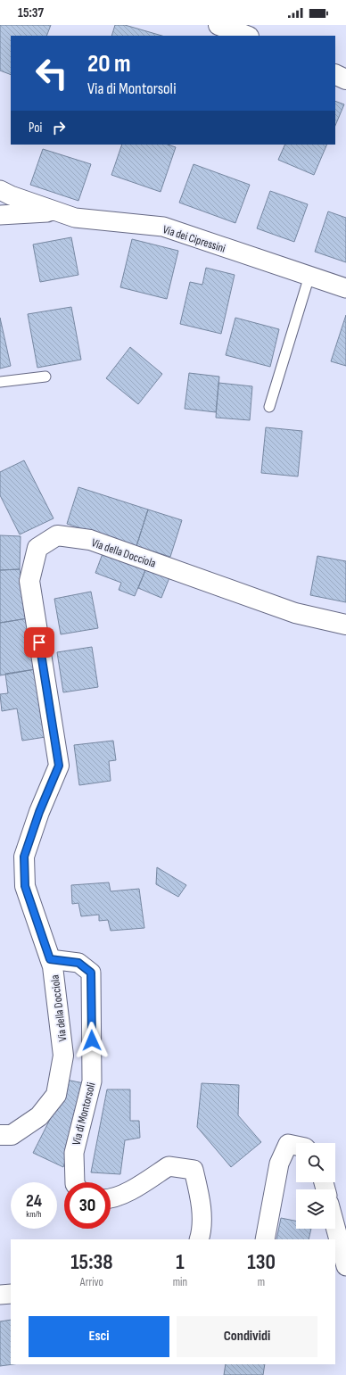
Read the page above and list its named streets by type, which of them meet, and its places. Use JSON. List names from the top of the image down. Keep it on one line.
{"streets":{"street":["Via dei Cipressini","Via della Docciola","Via di Montorsoli"]},"crossings":[["Via della Docciola","Via di Montorsoli"]],"page":{"status":"15:37","turn":["20 m","Via di Montorsoli"],"then":"Poi","speed":"24 km/h","limit":"30","eta":["15:38","Arrivo","1","min","130","m"],"buttons":["Esci","Condividi"]}}
